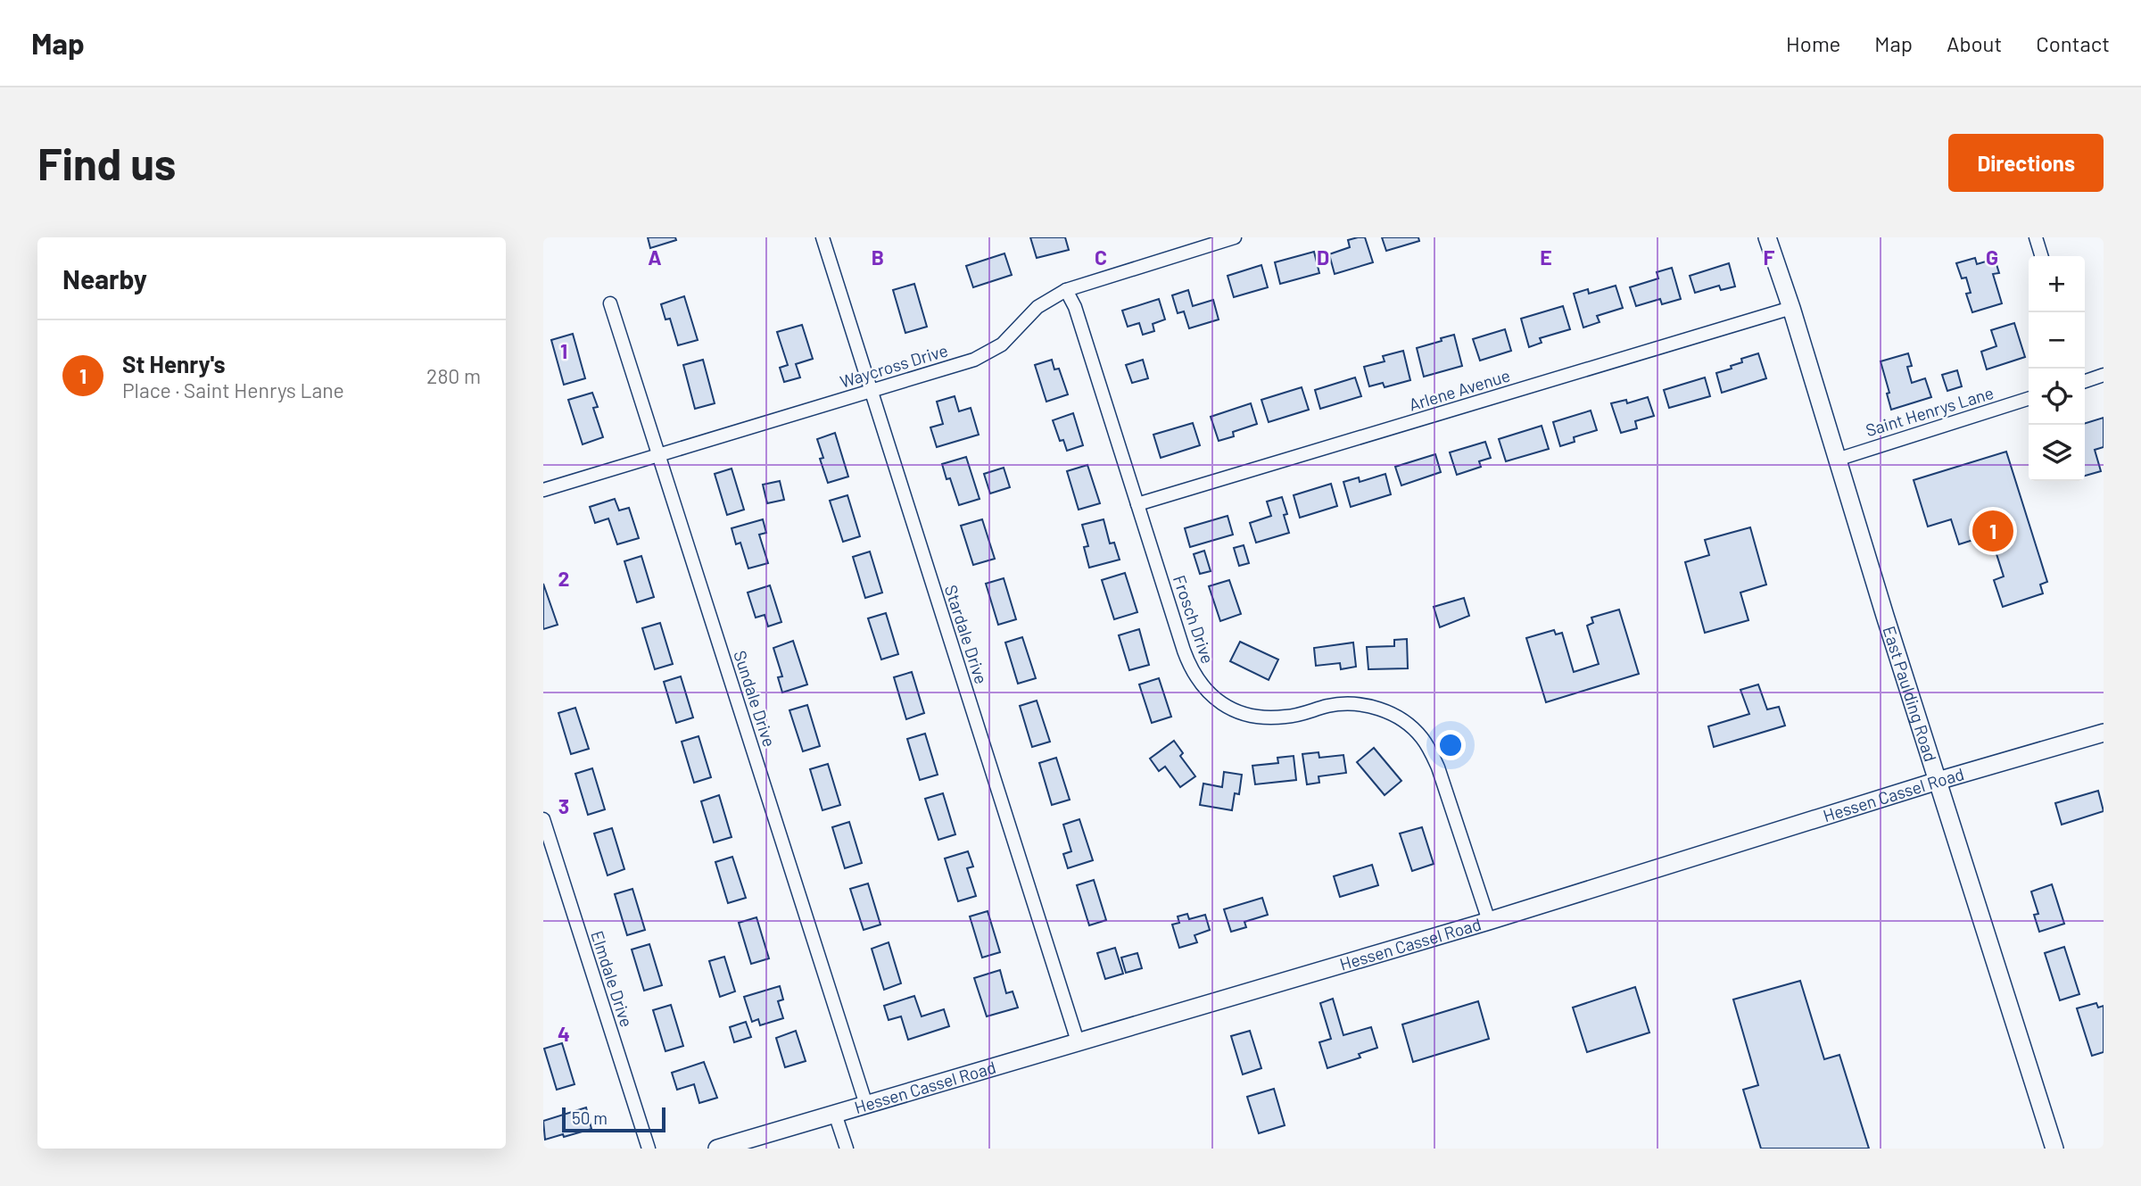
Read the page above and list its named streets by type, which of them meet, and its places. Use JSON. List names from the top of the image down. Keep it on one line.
{"streets":{"main road":["East Paulding Road","Hessen Cassel Road"],"street":["Waycross Drive","Arlene Avenue","Saint Henrys Lane","Frosch Drive","Stardale Drive","Sundale Drive","Elmdale Drive"]},"crossings":[["Waycross Drive","Frosch Drive"],["Waycross Drive","Stardale Drive"],["Waycross Drive","Sundale Drive"],["Arlene Avenue","Frosch Drive"],["Arlene Avenue","East Paulding Road"],["Saint Henrys Lane","East Paulding Road"],["Frosch Drive","Hessen Cassel Road"],["Stardale Drive","Hessen Cassel Road"],["East Paulding Road","Hessen Cassel Road"],["Sundale Drive","Hessen Cassel Road"]],"scale_bar":"50 m","page":{"header":"Map","nav":["Home","Map","About","Contact"],"buttons":"Directions","title":"Find us","heading":"Nearby","map_buttons":["+","−"],"list":[{"mark":"1","name":"St Henry's","note":"Place · Saint Henrys Lane","value":"280 m"}],"pins":"1","scale":"50 m"},"grid":{"columns":["A","B","C","D","E","F","G"],"rows":["1","2","3","4"]}}
